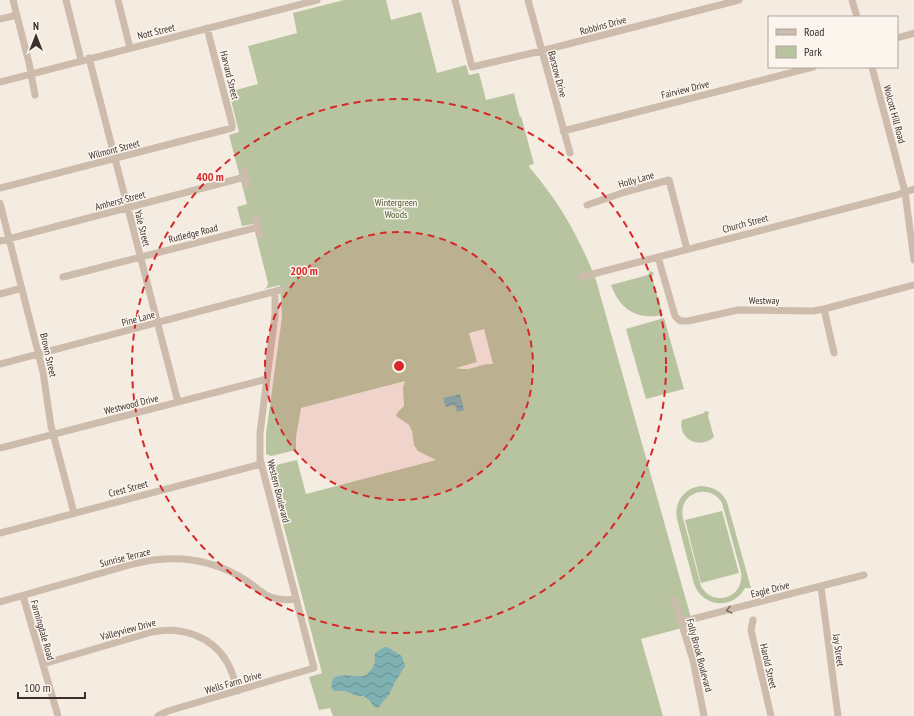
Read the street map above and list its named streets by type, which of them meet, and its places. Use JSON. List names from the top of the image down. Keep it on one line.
{"streets":{"street":["Robbins Drive","Nott Street","Barstow Drive","Harvard Street","Fairview Drive","Wolcott Hill Road","Wilmont Street","Holly Lane","Amherst Street","Church Street","Yale Street","Rutledge Road","Westway","Pine Lane","Brown Street","Westwood Drive","Crest Street","Western Boulevard","Sunrise Terrace","Eagle Drive","Valleyview Drive","Farmingdale Road","Jay Street","Folly Brook Boulevard","Harold Street","Wells Farm Drive"]},"crossings":[["Robbins Drive","Barstow Drive"],["Nott Street","Harvard Street"],["Nott Street","Yale Street"],["Barstow Drive","Fairview Drive"],["Harvard Street","Wilmont Street"],["Wolcott Hill Road","Church Street"],["Wilmont Street","Yale Street"],["Holly Lane","Church Street"],["Amherst Street","Yale Street"],["Amherst Street","Brown Street"],["Church Street","Westway"],["Yale Street","Rutledge Road"],["Yale Street","Pine Lane"],["Yale Street","Westwood Drive"],["Pine Lane","Brown Street"],["Pine Lane","Western Boulevard"],["Brown Street","Westwood Drive"],["Brown Street","Crest Street"],["Westwood Drive","Western Boulevard"],["Crest Street","Western Boulevard"],["Western Boulevard","Sunrise Terrace"],["Western Boulevard","Wells Farm Drive"],["Sunrise Terrace","Farmingdale Road"],["Eagle Drive","Jay Street"],["Eagle Drive","Folly Brook Boulevard"],["Valleyview Drive","Farmingdale Road"],["Valleyview Drive","Wells Farm Drive"]],"one_way":["Eagle Drive"],"parks":["Wintergreen Woods"],"legend":["Road","Park"],"scale_bar":"100 m","north":"top","rings":["400 m","200 m"]}
